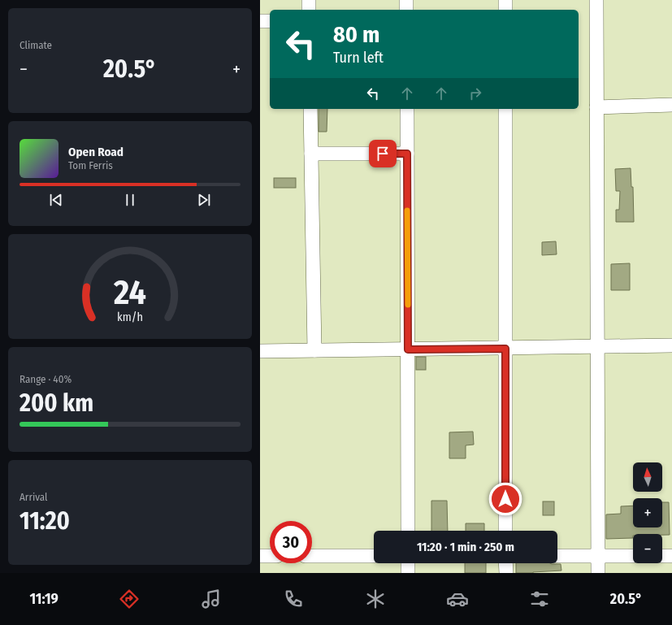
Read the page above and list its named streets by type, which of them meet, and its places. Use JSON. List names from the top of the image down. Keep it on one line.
{"north":"top","page":{"tile":["Climate",["Range · 40%","200 km"],["Arrival","11:20"]],"turn":["80 m","Turn left"],"heat":["−","20.5°","+"],"song":["Open Road","Tom Ferris"],"map_buttons":["+","−"],"limit":"30","trip":"11:20 · 1 min · 250 m","tabs":["11:19","20.5°"],"gauge":["24","km/h"]}}
